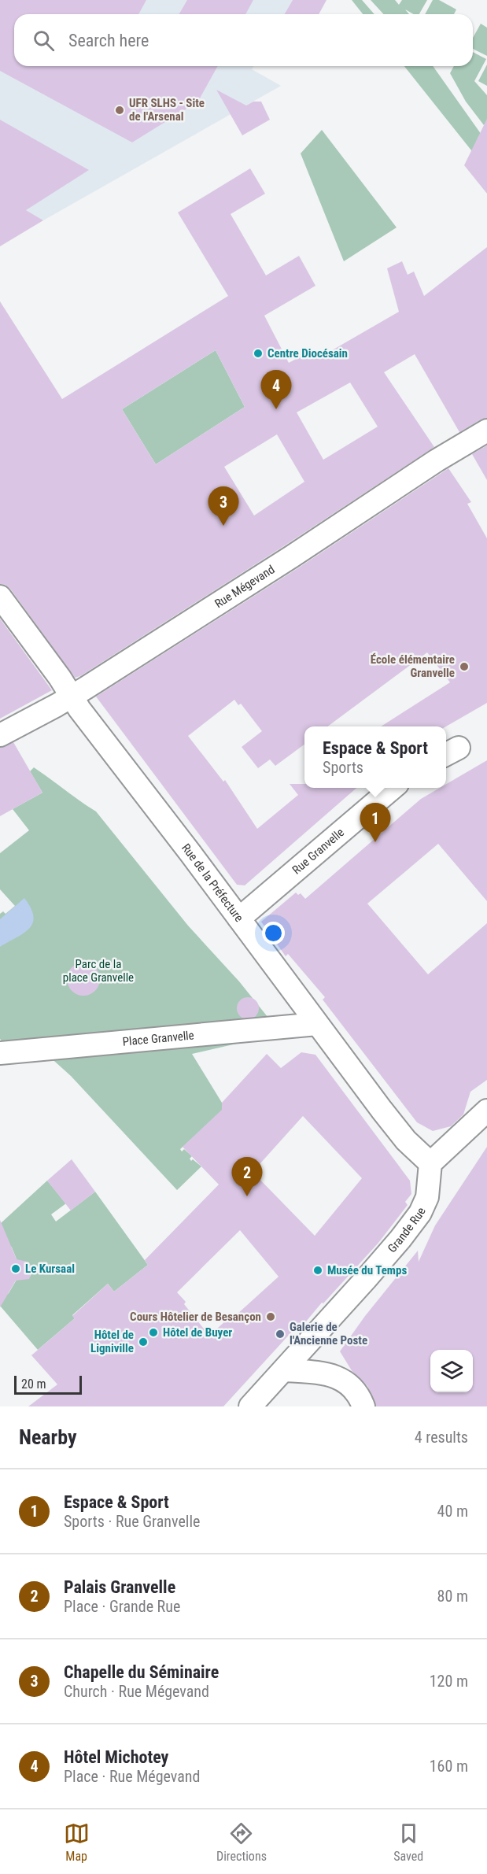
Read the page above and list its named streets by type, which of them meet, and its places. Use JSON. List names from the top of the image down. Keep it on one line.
{"streets":{"street":["Rue Mégevand","Rue Granvelle","Rue de la Préfecture","Place Granvelle","Grande Rue"]},"crossings":[["Rue Mégevand","Rue de la Préfecture"],["Rue Granvelle","Rue de la Préfecture"],["Rue de la Préfecture","Place Granvelle"],["Rue de la Préfecture","Grande Rue"]],"parks":["Parc de la place Granvelle"],"places":["UFR SLHS - Site de l'Arsenal","Centre Diocésain","École élémentaire Granvelle","Le Kursaal","Musée du Temps","Cours Hôtelier de Besançon","Hôtel de Buyer","Galerie de l'Ancienne Poste","Hôtel de Ligniville"],"scale_bar":"20 m","page":{"search":"Search here","pins":["4","3","1","2"],"popup":["Espace & Sport","Sports"],"scale":"20 m","heading":["Nearby","4 results"],"list":[{"mark":"1","name":"Espace & Sport","note":"Sports · Rue Granvelle","value":"40 m"},{"mark":"2","name":"Palais Granvelle","note":"Place · Grande Rue","value":"80 m"},{"mark":"3","name":"Chapelle du Séminaire","note":"Church · Rue Mégevand","value":"120 m"},{"mark":"4","name":"Hôtel Michotey","note":"Place · Rue Mégevand","value":"160 m"}],"nav":["Map","Directions","Saved"]}}
